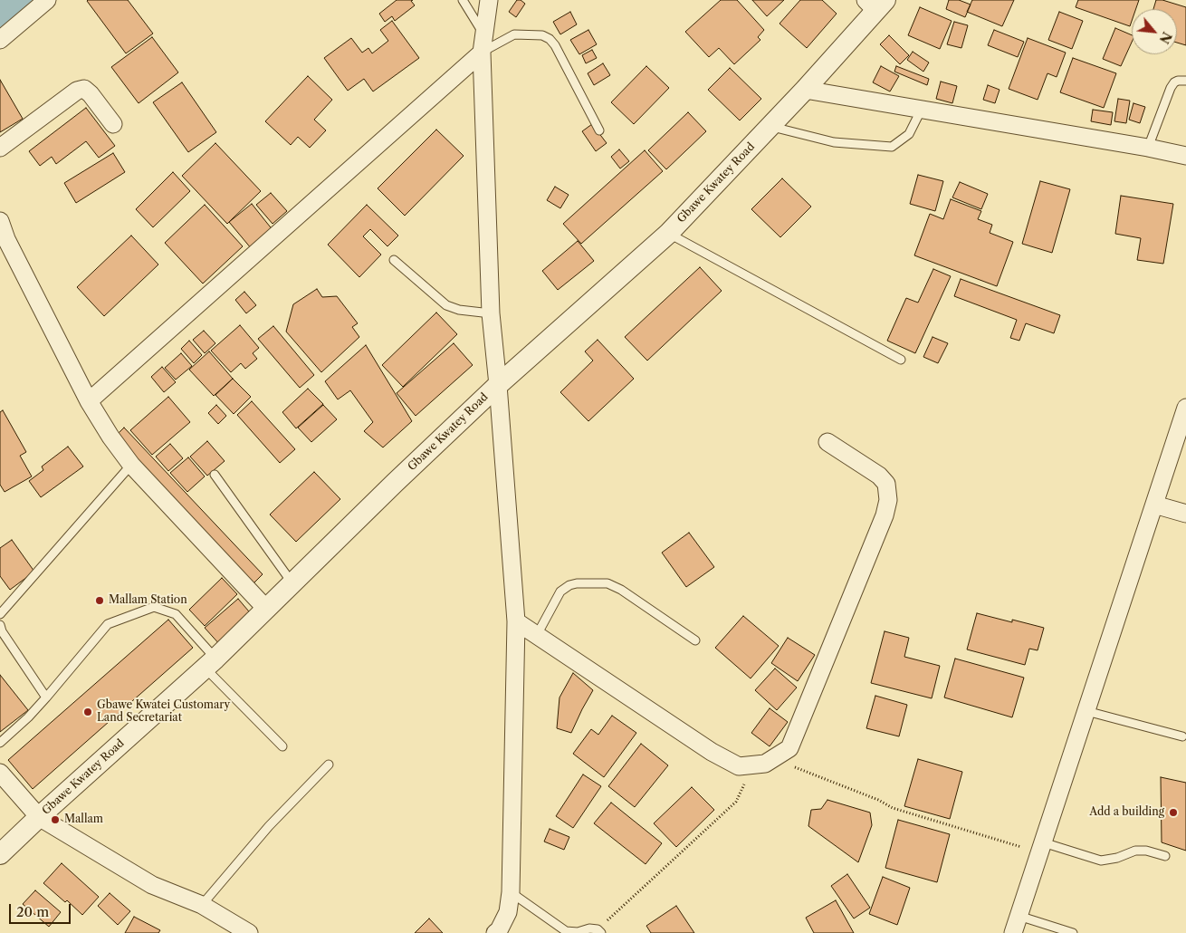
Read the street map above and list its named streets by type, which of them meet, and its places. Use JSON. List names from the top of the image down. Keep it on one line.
{"streets":{"street":["Gbawe Kwatey Road"]},"places":["Mallam Station","Gbawe Kwatei Customary Land Secretariat","Add a building","Mallam"],"scale_bar":"20 m","north":"bottom right"}
